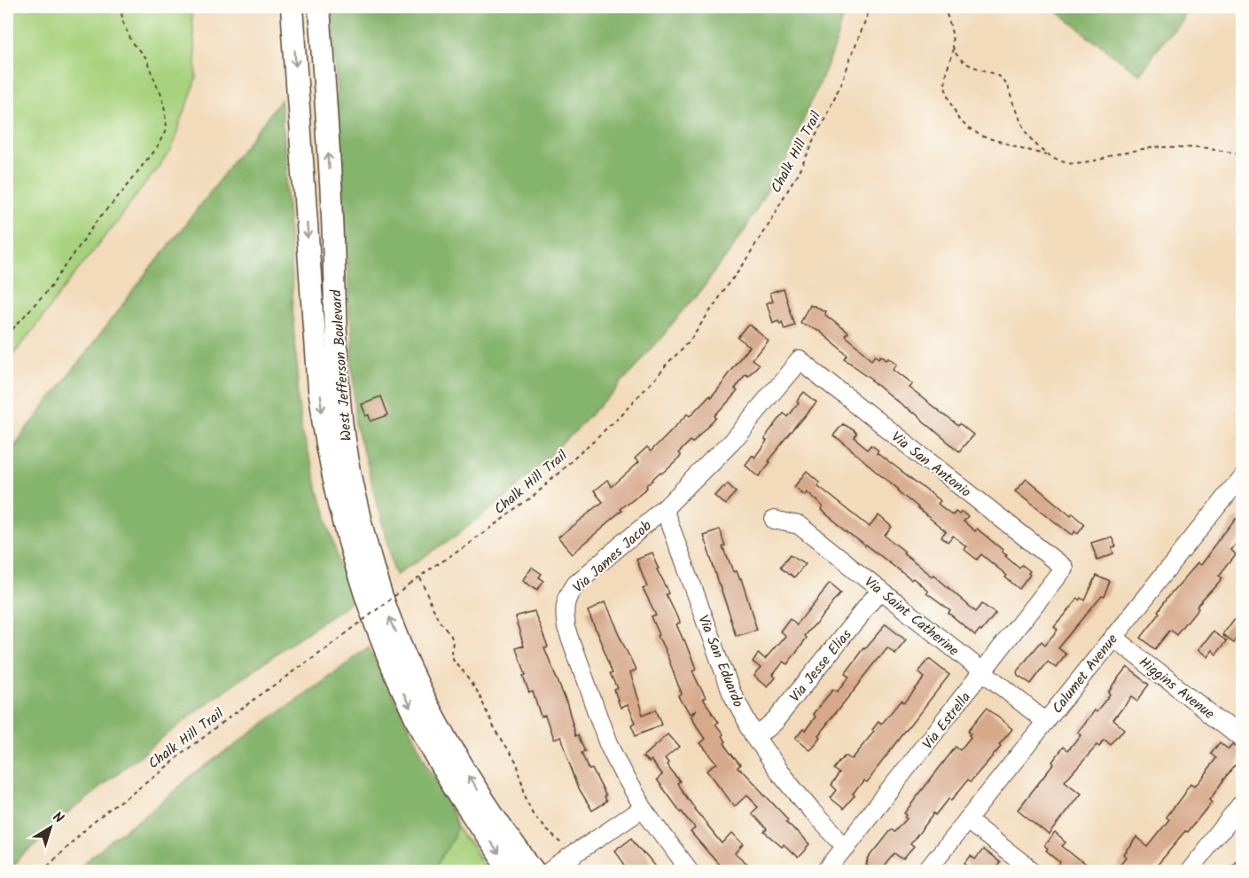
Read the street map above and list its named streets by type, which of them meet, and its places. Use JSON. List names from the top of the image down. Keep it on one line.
{"streets":{"main road":["West Jefferson Boulevard"],"street":["Via San Antonio","Via James Jacob","Via Saint Catherine","Via San Eduardo","Via Jesse Elias","Calumet Avenue","Higgins Avenue","Via Estrella"],"path":["Chalk Hill Trail"]},"crossings":[["Via San Antonio","Via James Jacob"],["Via San Antonio","Via Estrella"],["Via James Jacob","Via San Eduardo"],["Via Saint Catherine","Via Jesse Elias"],["Via Saint Catherine","Calumet Avenue"],["Via Saint Catherine","Via Estrella"],["Via San Eduardo","Via Jesse Elias"],["Via San Eduardo","Via Estrella"],["Calumet Avenue","Higgins Avenue"]],"north":"top right"}
